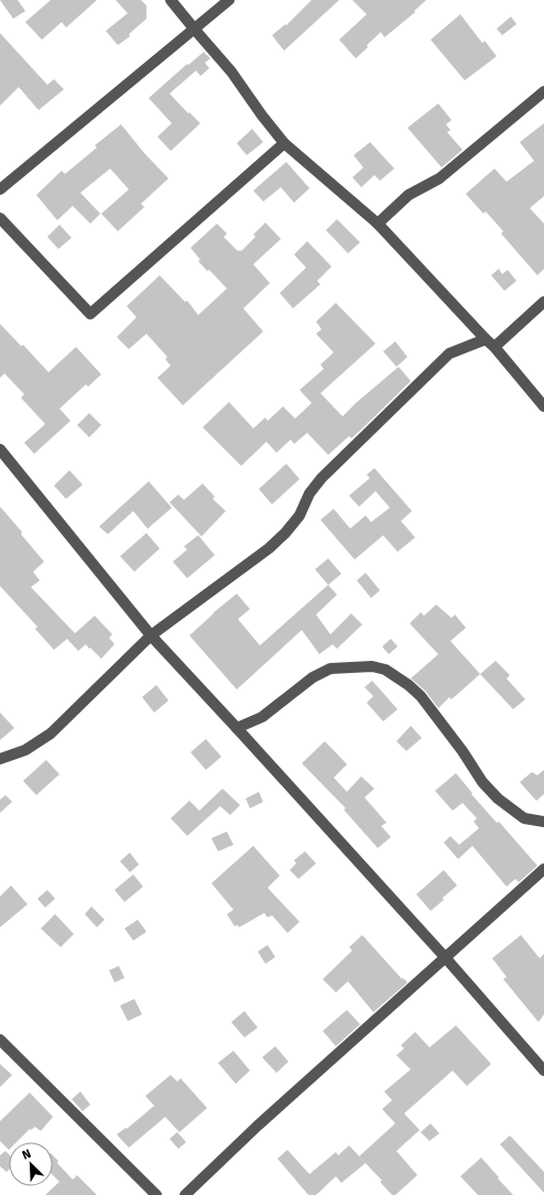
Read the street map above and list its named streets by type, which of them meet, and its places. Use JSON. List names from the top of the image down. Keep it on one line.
{"north":"top left"}
